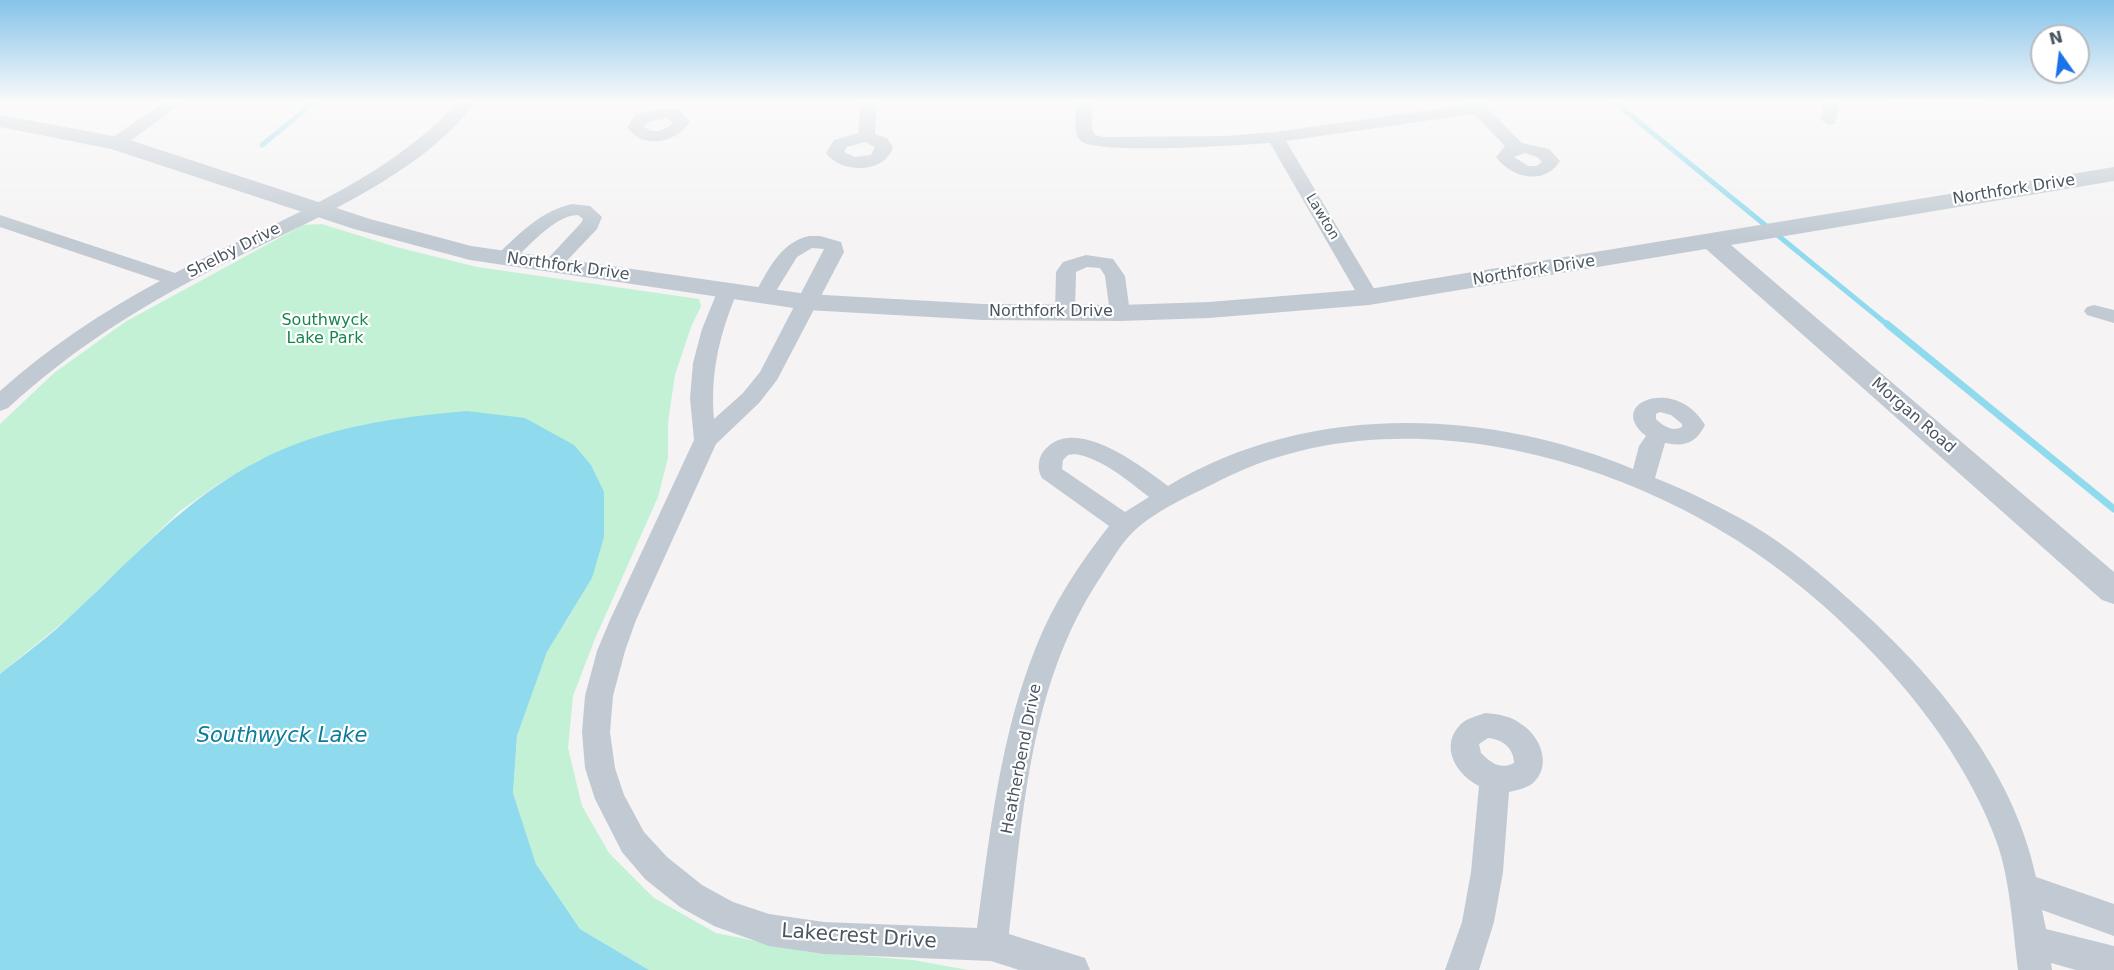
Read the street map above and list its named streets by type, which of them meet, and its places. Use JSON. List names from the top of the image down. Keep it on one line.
{"streets":{"street":["Northfork Drive","Lawton","Shelby Drive","Morgan Road","Heatherbend Drive","Lakecrest Drive"]},"crossings":[["Northfork Drive","Lawton"],["Northfork Drive","Shelby Drive"],["Northfork Drive","Morgan Road"],["Northfork Drive","Lakecrest Drive"],["Heatherbend Drive","Lakecrest Drive"]],"water":["Southwyck Lake"],"parks":["Southwyck Lake Park"],"north":"top"}
